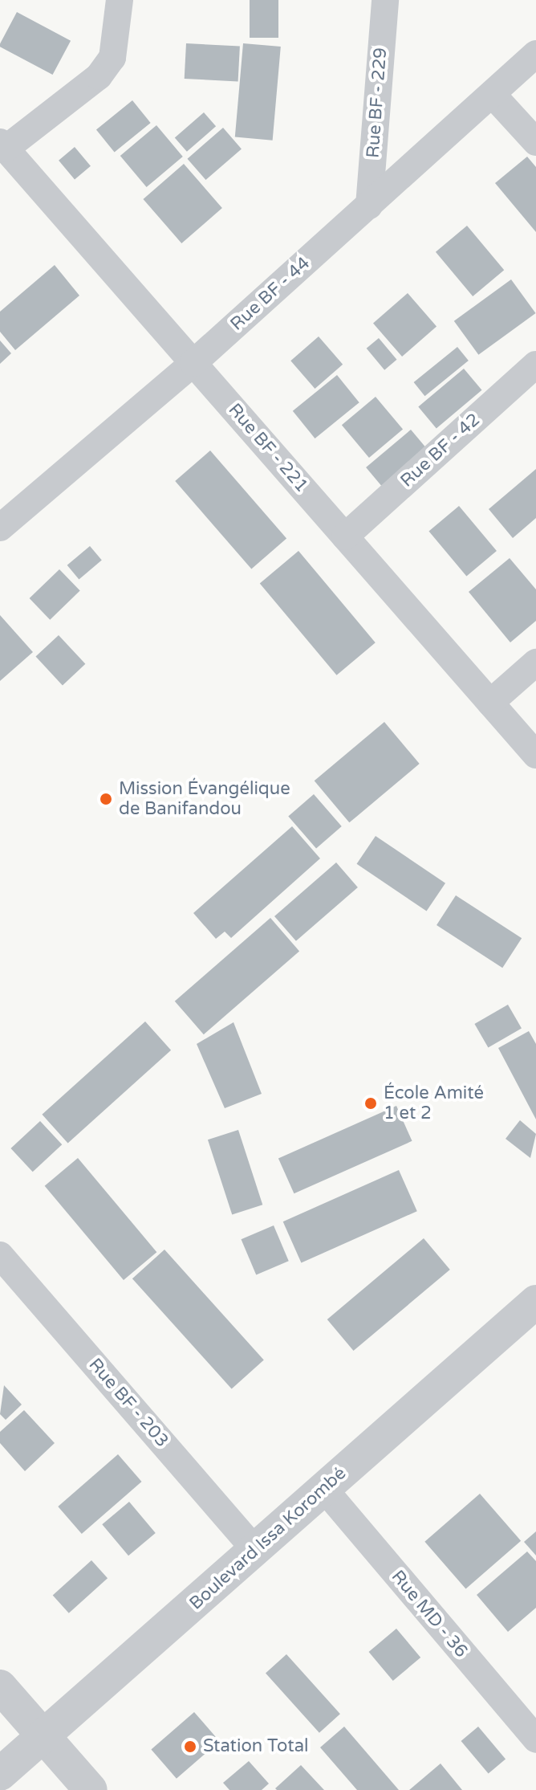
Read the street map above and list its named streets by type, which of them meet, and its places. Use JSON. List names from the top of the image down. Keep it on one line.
{"streets":{"street":["Rue BF - 229","Rue BF - 44","Rue BF - 221","Rue BF - 42","Rue BF - 203","Boulevard Issa Korombé","Rue MD - 36"]},"crossings":[["Rue BF - 229","Rue BF - 44"],["Rue BF - 44","Rue BF - 221"],["Rue BF - 221","Rue BF - 42"],["Rue BF - 203","Boulevard Issa Korombé"],["Boulevard Issa Korombé","Rue MD - 36"]],"places":["Mission Évangélique de Banifandou","École Amité 1 et 2","Station Total"]}
